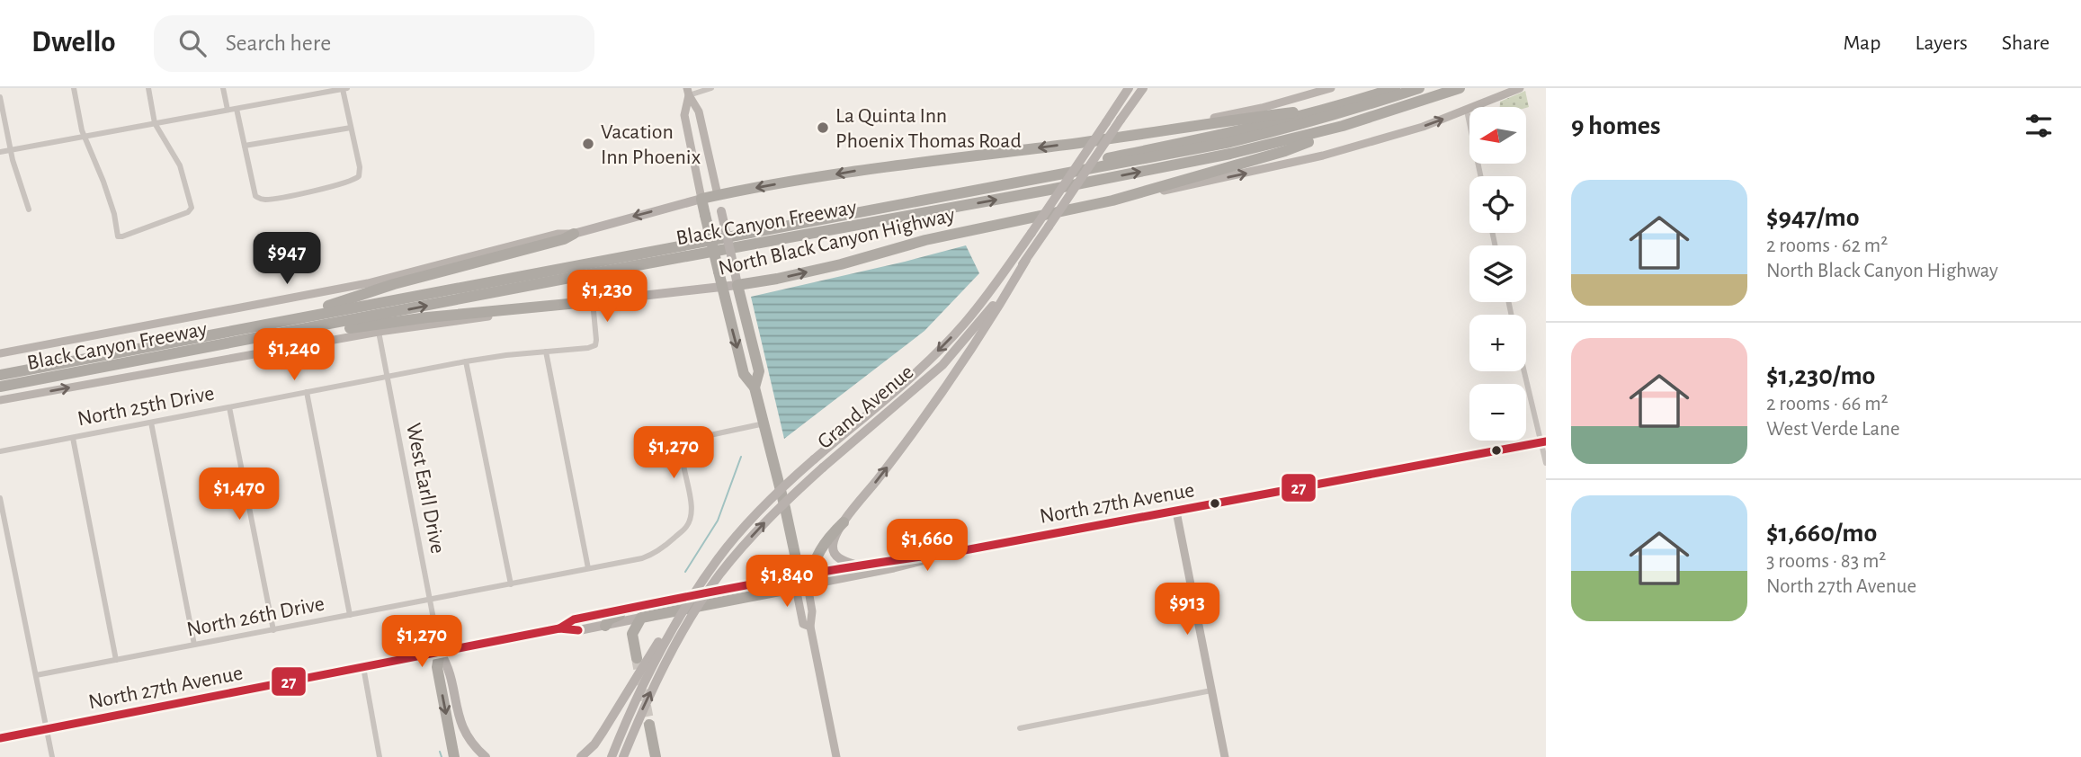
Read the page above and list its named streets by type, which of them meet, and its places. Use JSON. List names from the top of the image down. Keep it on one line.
{"streets":{"highway":["Black Canyon Freeway","North Black Canyon Highway","North 27th Avenue"],"main road":["Grand Avenue"],"street":["North 25th Drive","West Earll Drive","North 26th Drive"]},"crossings":[["North Black Canyon Highway","North 25th Drive"],["North Black Canyon Highway","West Earll Drive"],["North 25th Drive","West Earll Drive"],["West Earll Drive","North 27th Avenue"],["West Earll Drive","North 26th Drive"]],"places":["La Quinta Inn Phoenix Thomas Road","Vacation Inn Phoenix"],"lines":["transit line 27"],"north":"left","page":{"header":"Dwello","search":"Search here","nav":["Map","Layers","Share"],"heading":"9 homes","map_buttons":["+","−"],"list":[{"name":"$947/mo","note":"2 rooms · 62 m² · North Black Canyon Highway"},{"name":"$1,230/mo","note":"2 rooms · 66 m² · West Verde Lane"},{"name":"$1,660/mo","note":"3 rooms · 83 m² · North 27th Avenue"}],"price":["$947","$1,230","$1,240","$1,270","$1,470","$1,660","$1,840","$913","$1,270"]}}
